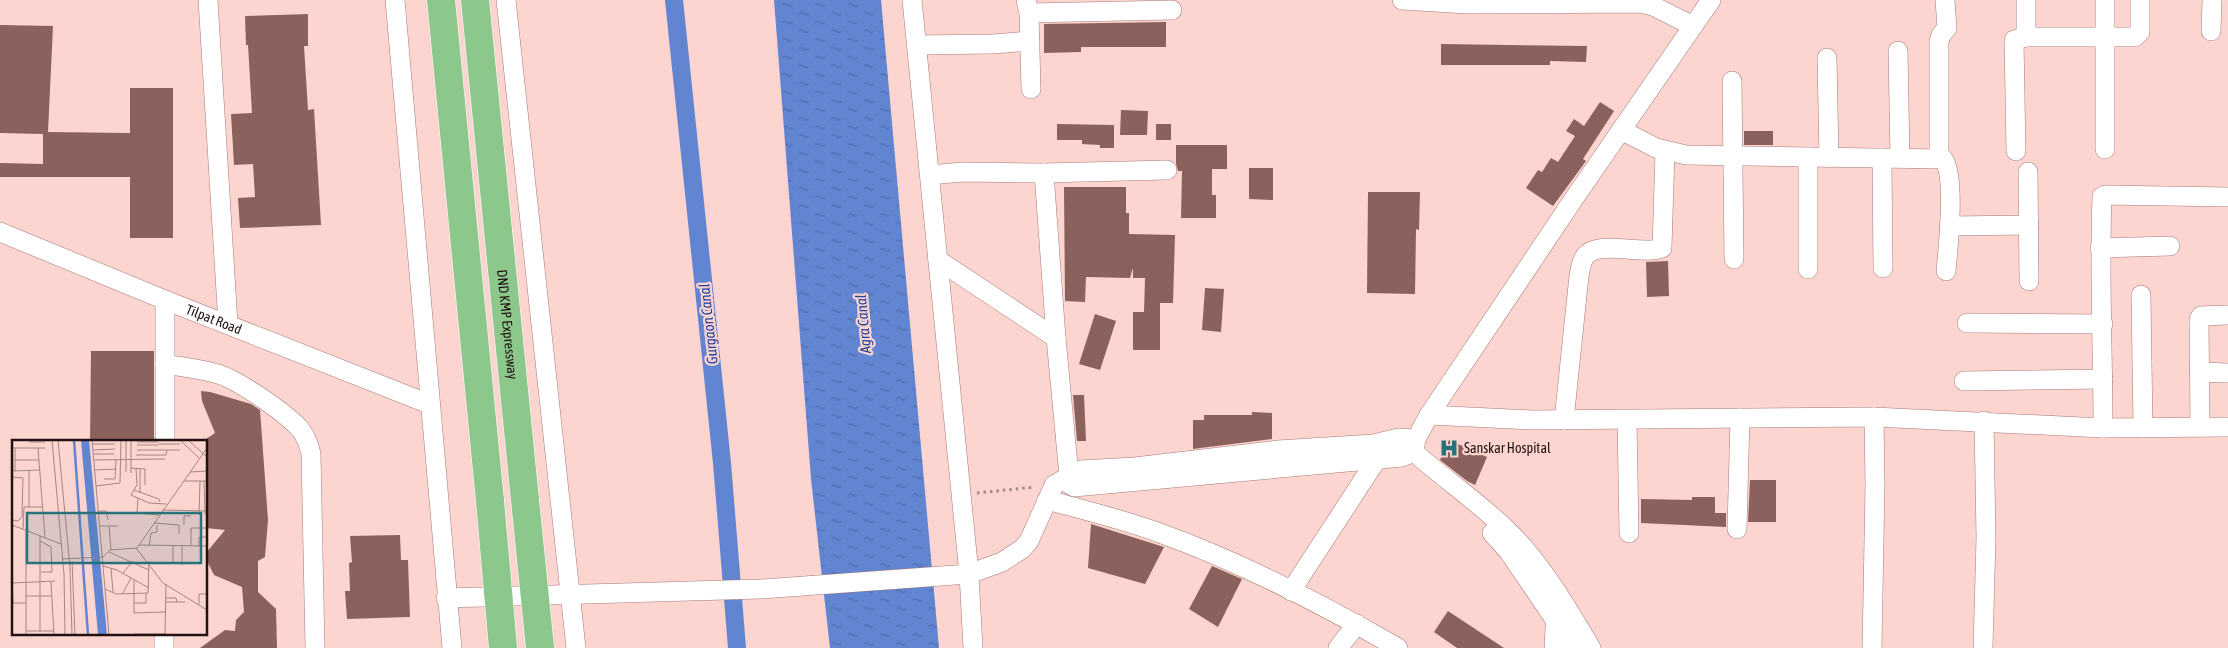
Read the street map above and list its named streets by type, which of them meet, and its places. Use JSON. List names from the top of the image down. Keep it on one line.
{"streets":{"highway":["DND KMP Expressway"],"street":["Tilpat Road"]},"water":["Gurgaon Canal","Agra Canal"],"places":{"hospital":["Sanskar Hospital"]}}
